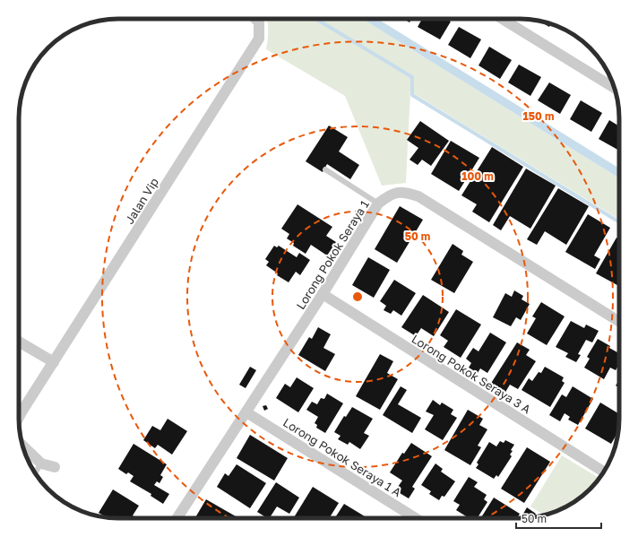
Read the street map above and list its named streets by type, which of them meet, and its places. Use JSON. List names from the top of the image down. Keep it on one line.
{"streets":{"street":["Jalan Vip","Lorong Pokok Seraya 1","Lorong Pokok Seraya 3 A","Lorong Pokok Seraya 1 A"]},"crossings":[["Lorong Pokok Seraya 1","Lorong Pokok Seraya 3 A"],["Lorong Pokok Seraya 1","Lorong Pokok Seraya 1 A"]],"scale_bar":"50 m","rings":["150 m","100 m","50 m"]}
